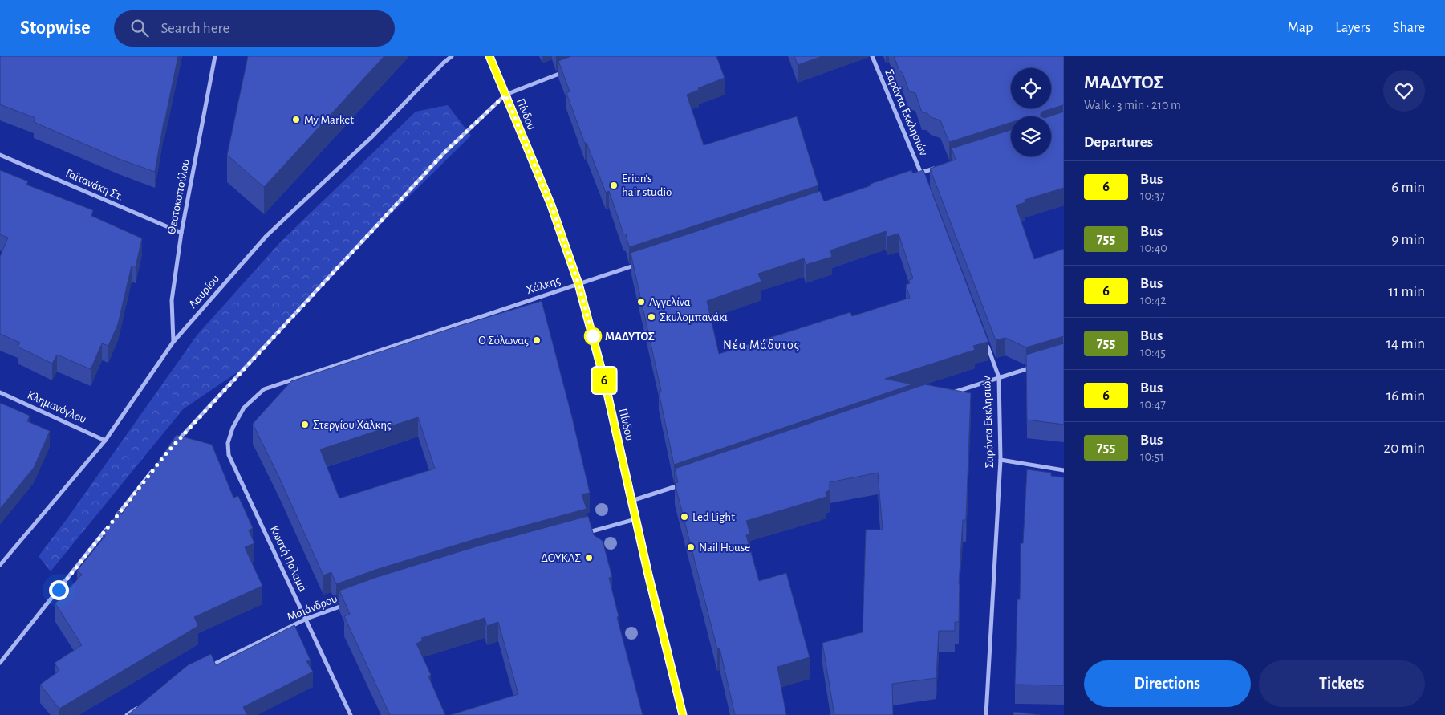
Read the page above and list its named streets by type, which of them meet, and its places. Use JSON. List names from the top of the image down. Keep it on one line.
{"streets":{"main road":["Πίνδου"],"street":["Σαράντα Εκκλησιών","Γαϊτανάκη Στ.","Θεοτοκοπούλου","Χάλκης","Λαυρίου","Κλημανόγλου","Κωστή Παλαμά","Μαιάνδρου"]},"crossings":[["Πίνδου","Χάλκης"],["Γαϊτανάκη Στ.","Θεοτοκοπούλου"],["Θεοτοκοπούλου","Λαυρίου"],["Χάλκης","Κωστή Παλαμά"],["Λαυρίου","Κλημανόγλου"],["Κωστή Παλαμά","Μαιάνδρου"]],"districts":["Νέα Μάδυτος"],"places":["My Market","Erion's hair studio","Αγγελίνα","Σκυλομπανάκι","ΜΑΔΥΤΟΣ","Ο Σόλωνας","Στεργίου Χάλκης","Led Light","Nail House","ΔΟΥΚΑΣ"],"lines":["bus line 6"],"page":{"header":"Stopwise","search":"Search here","nav":["Map","Layers","Share"],"on_map":"6","heading":[["ΜΑΔΥΤΟΣ","Walk · 3 min · 210 m"],"Departures"],"list":[{"mark":"6","name":"Bus","note":"10:37","value":"6 min"},{"mark":"755","name":"Bus","note":"10:40","value":"9 min"},{"mark":"6","name":"Bus","note":"10:42","value":"11 min"},{"mark":"755","name":"Bus","note":"10:45","value":"14 min"},{"mark":"6","name":"Bus","note":"10:47","value":"16 min"},{"mark":"755","name":"Bus","note":"10:51","value":"20 min"}],"buttons":["Directions","Tickets"]}}
